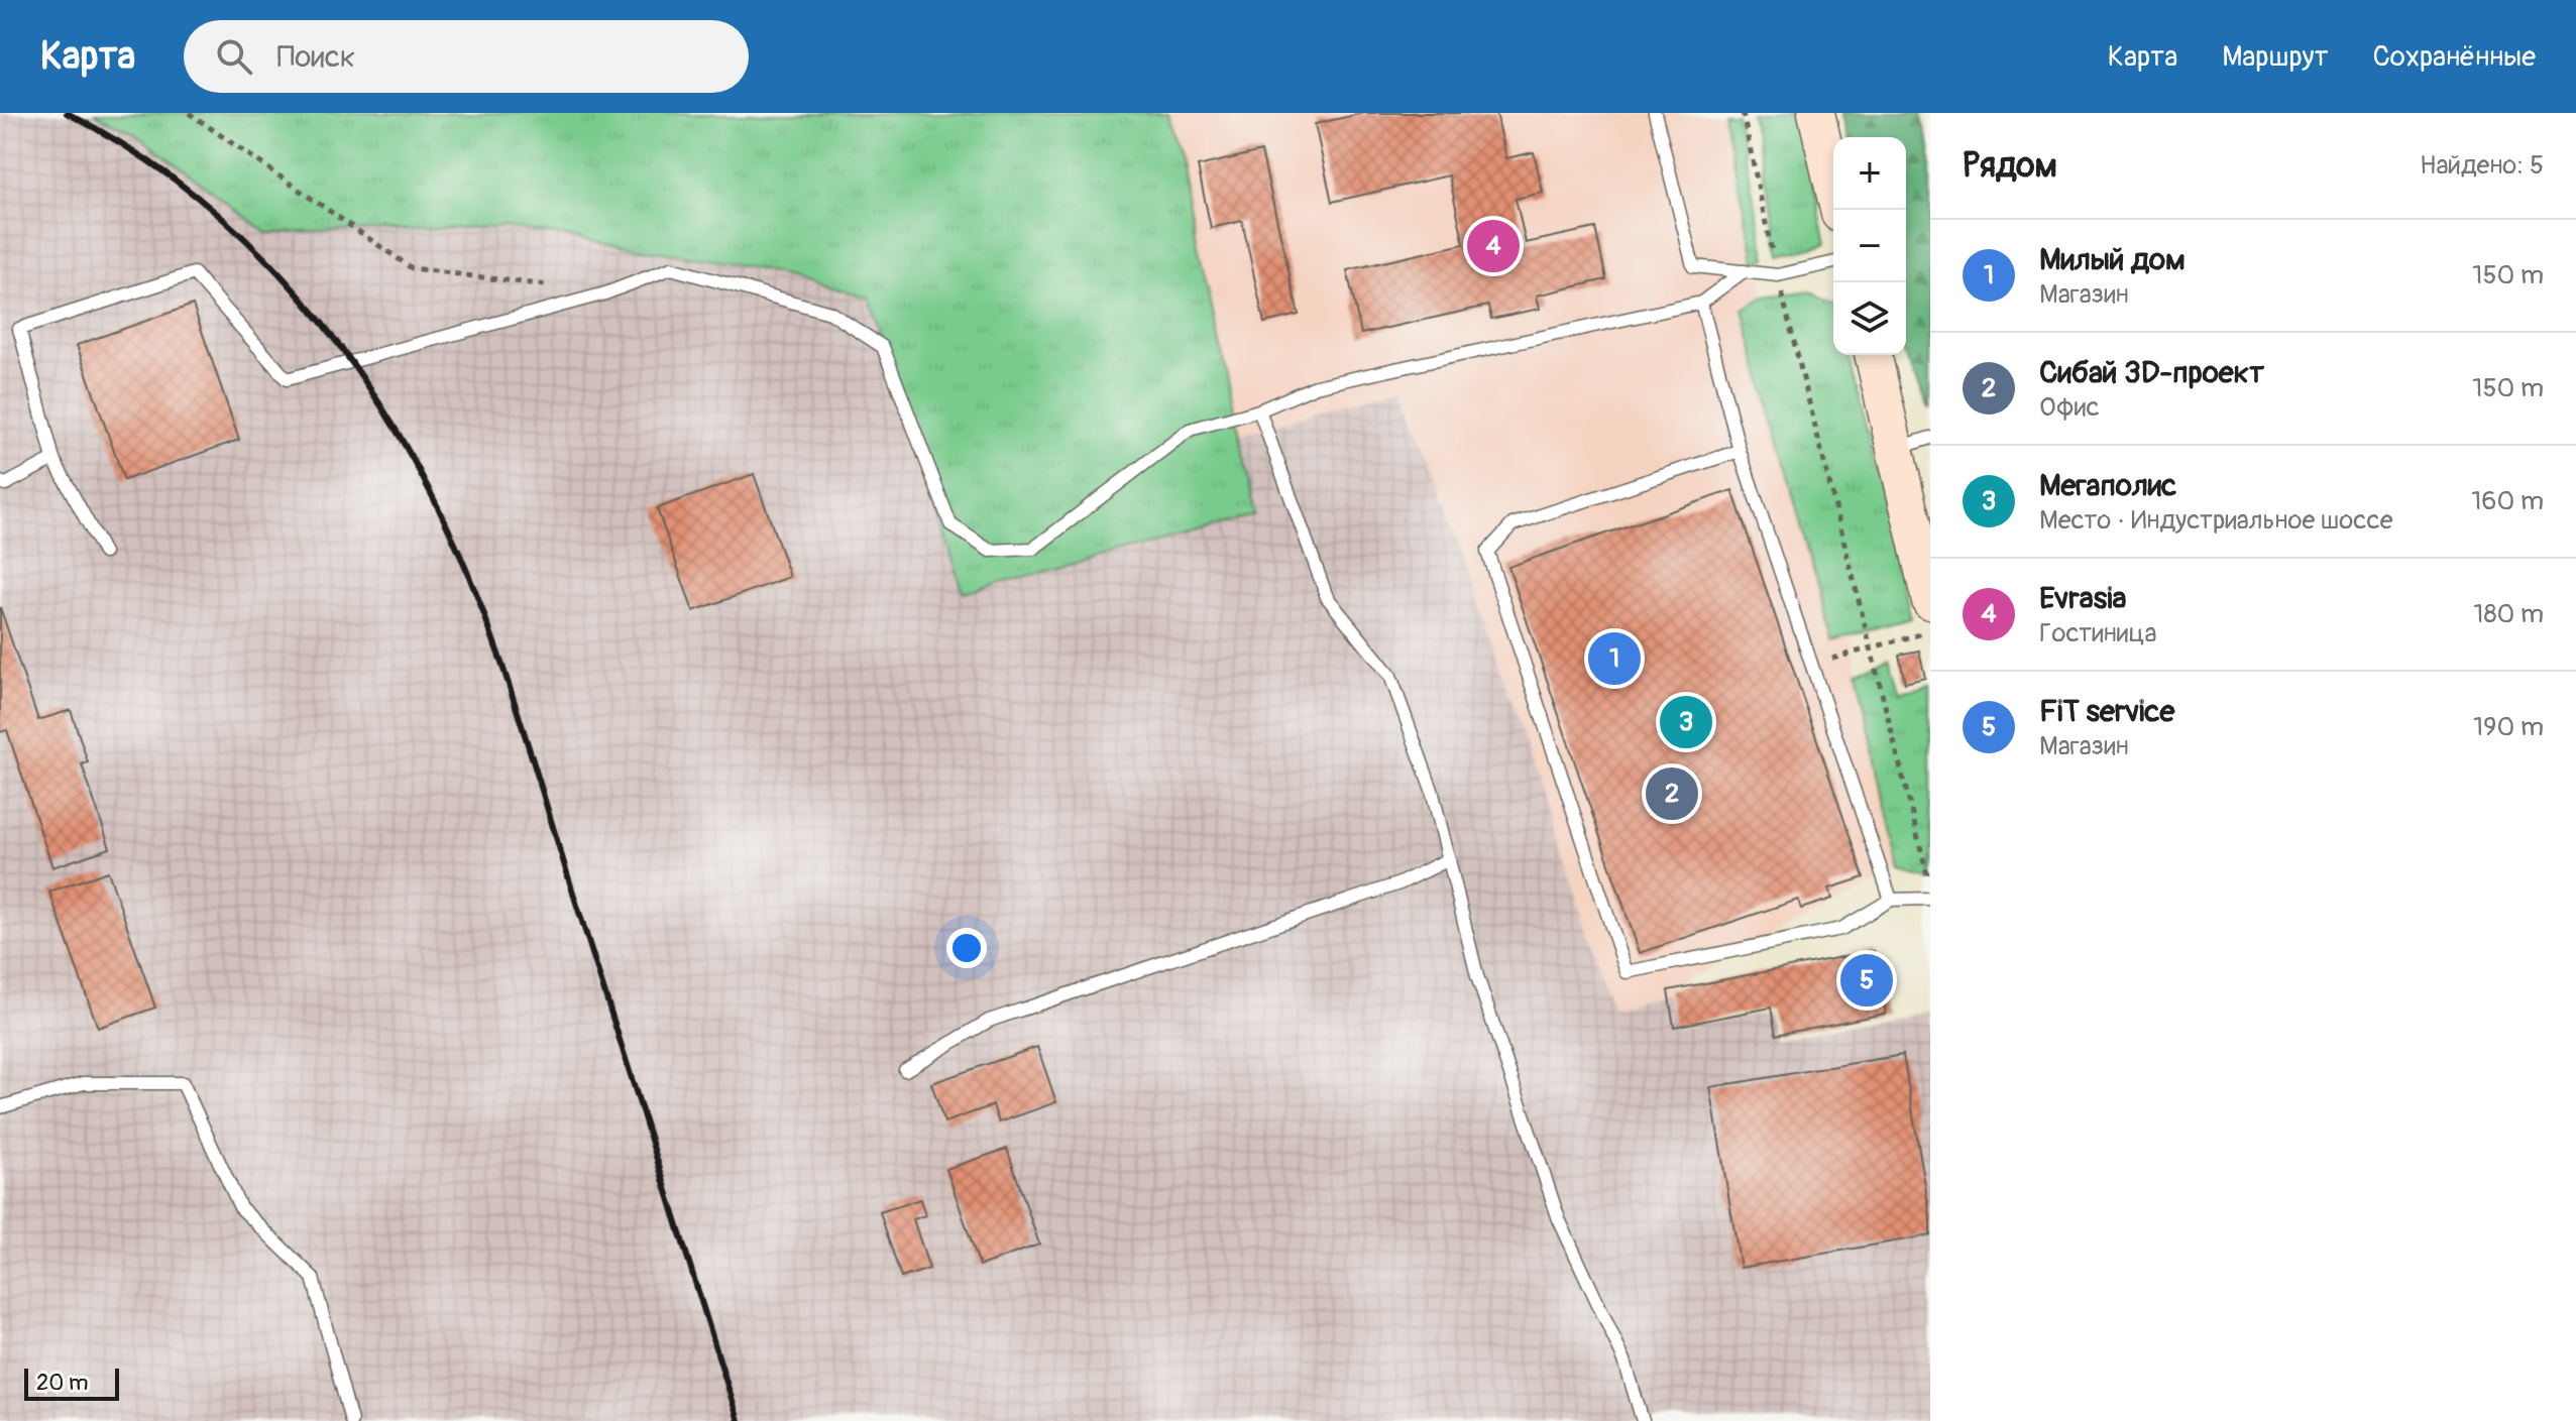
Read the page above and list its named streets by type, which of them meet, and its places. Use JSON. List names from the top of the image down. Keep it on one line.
{"scale_bar":"20 m","page":{"header":"Карта","search":"Поиск","nav":["Карта","Маршрут","Сохранённые"],"heading":["Рядом","Найдено: 5"],"map_buttons":["+","−"],"pins":["4","1","3","2","5"],"list":[{"mark":"1","name":"Милый дом","note":"Магазин","value":"150 m"},{"mark":"2","name":"Сибай 3D-проект","note":"Офис","value":"150 m"},{"mark":"3","name":"Мегаполис","note":"Место · Индустриальное шоссе","value":"160 m"},{"mark":"4","name":"Evrasia","note":"Гостиница","value":"180 m"},{"mark":"5","name":"FiT service","note":"Магазин","value":"190 m"}],"scale":"20 m"}}
